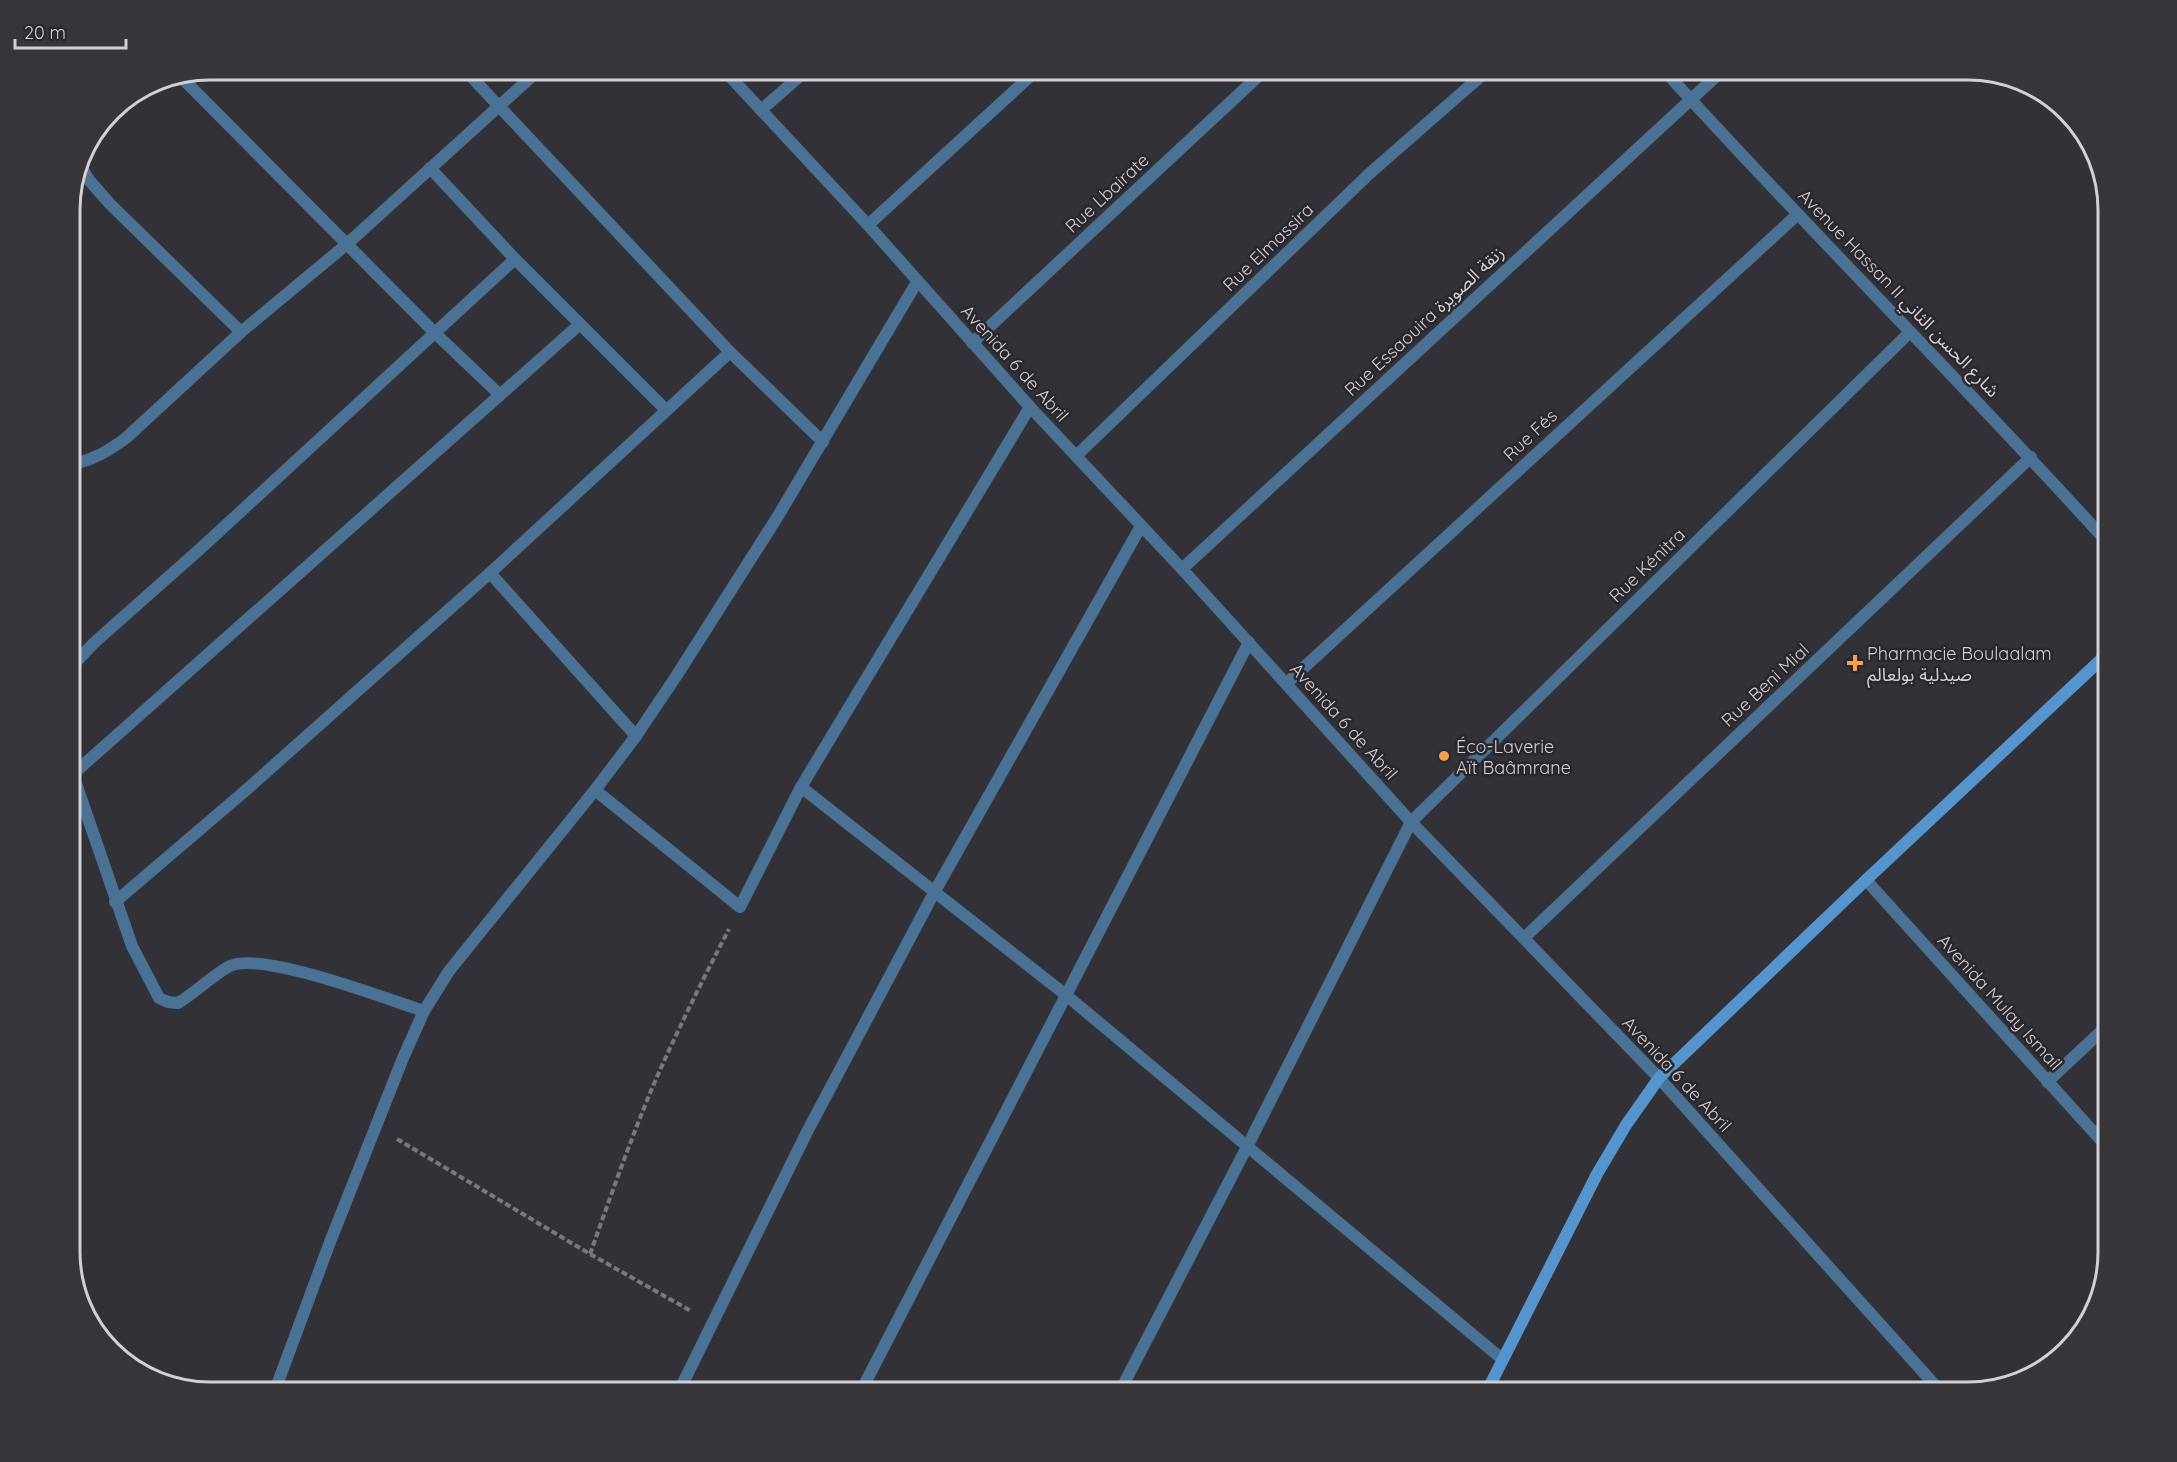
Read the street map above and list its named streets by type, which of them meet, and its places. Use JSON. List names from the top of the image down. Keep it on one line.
{"streets":{"street":["Rue Lbairate","Rue Elmassira","Avenue Hassan II شارع الحسن الثاني","Rue Essaouira زنقة الصويرة","Avenida 6 de Abril","Rue Fés","Rue Kénitra","Rue Beni Mial","Avenida Mulay Ismaíl"]},"crossings":[["Rue Lbairate","Avenida 6 de Abril"],["Rue Elmassira","Avenida 6 de Abril"],["Avenue Hassan II شارع الحسن الثاني","Rue Essaouira زنقة الصويرة"],["Avenue Hassan II شارع الحسن الثاني","Rue Fés"],["Avenue Hassan II شارع الحسن الثاني","Rue Kénitra"],["Avenue Hassan II شارع الحسن الثاني","Rue Beni Mial"],["Rue Essaouira زنقة الصويرة","Avenida 6 de Abril"],["Avenida 6 de Abril","Rue Fés"],["Avenida 6 de Abril","Rue Kénitra"],["Avenida 6 de Abril","Rue Beni Mial"]],"places":{"health":["Pharmacie Boulaalam صيدلية بولعالم"],"other":["Éco-Laverie Aït Baâmrane"]},"scale_bar":"20 m"}
